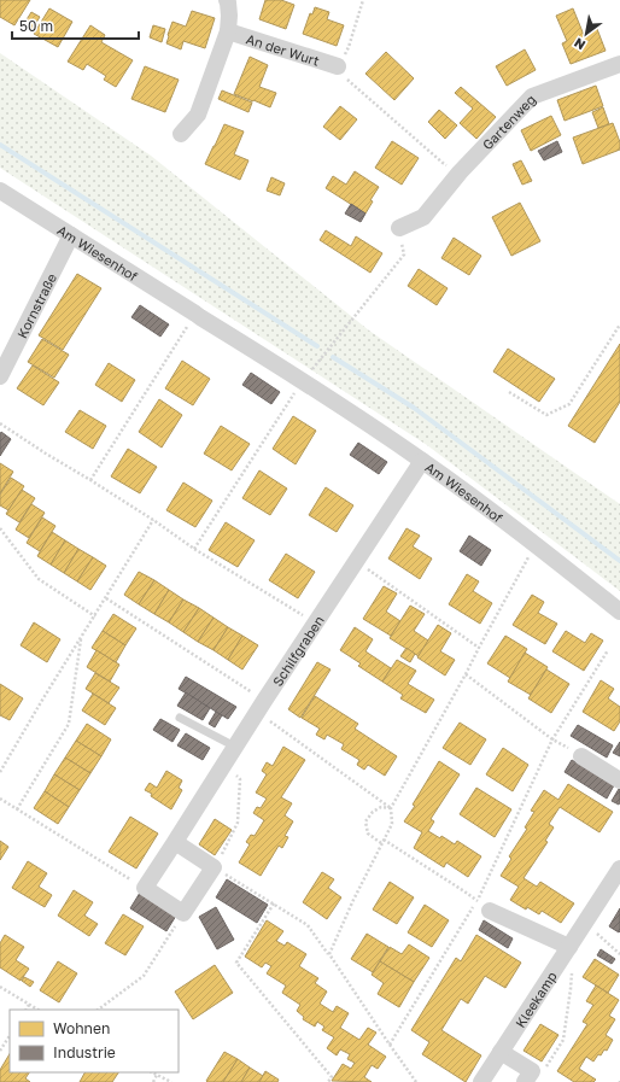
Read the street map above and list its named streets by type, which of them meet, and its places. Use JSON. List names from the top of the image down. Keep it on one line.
{"streets":{"street":["An der Wurt","Gartenweg","Am Wiesenhof","Kornstraße","Schilfgraben","Kleekamp"]},"crossings":[["Am Wiesenhof","Kornstraße"],["Am Wiesenhof","Schilfgraben"]],"legend":["Wohnen","Industrie"],"scale_bar":"50 m","north":"bottom left"}
